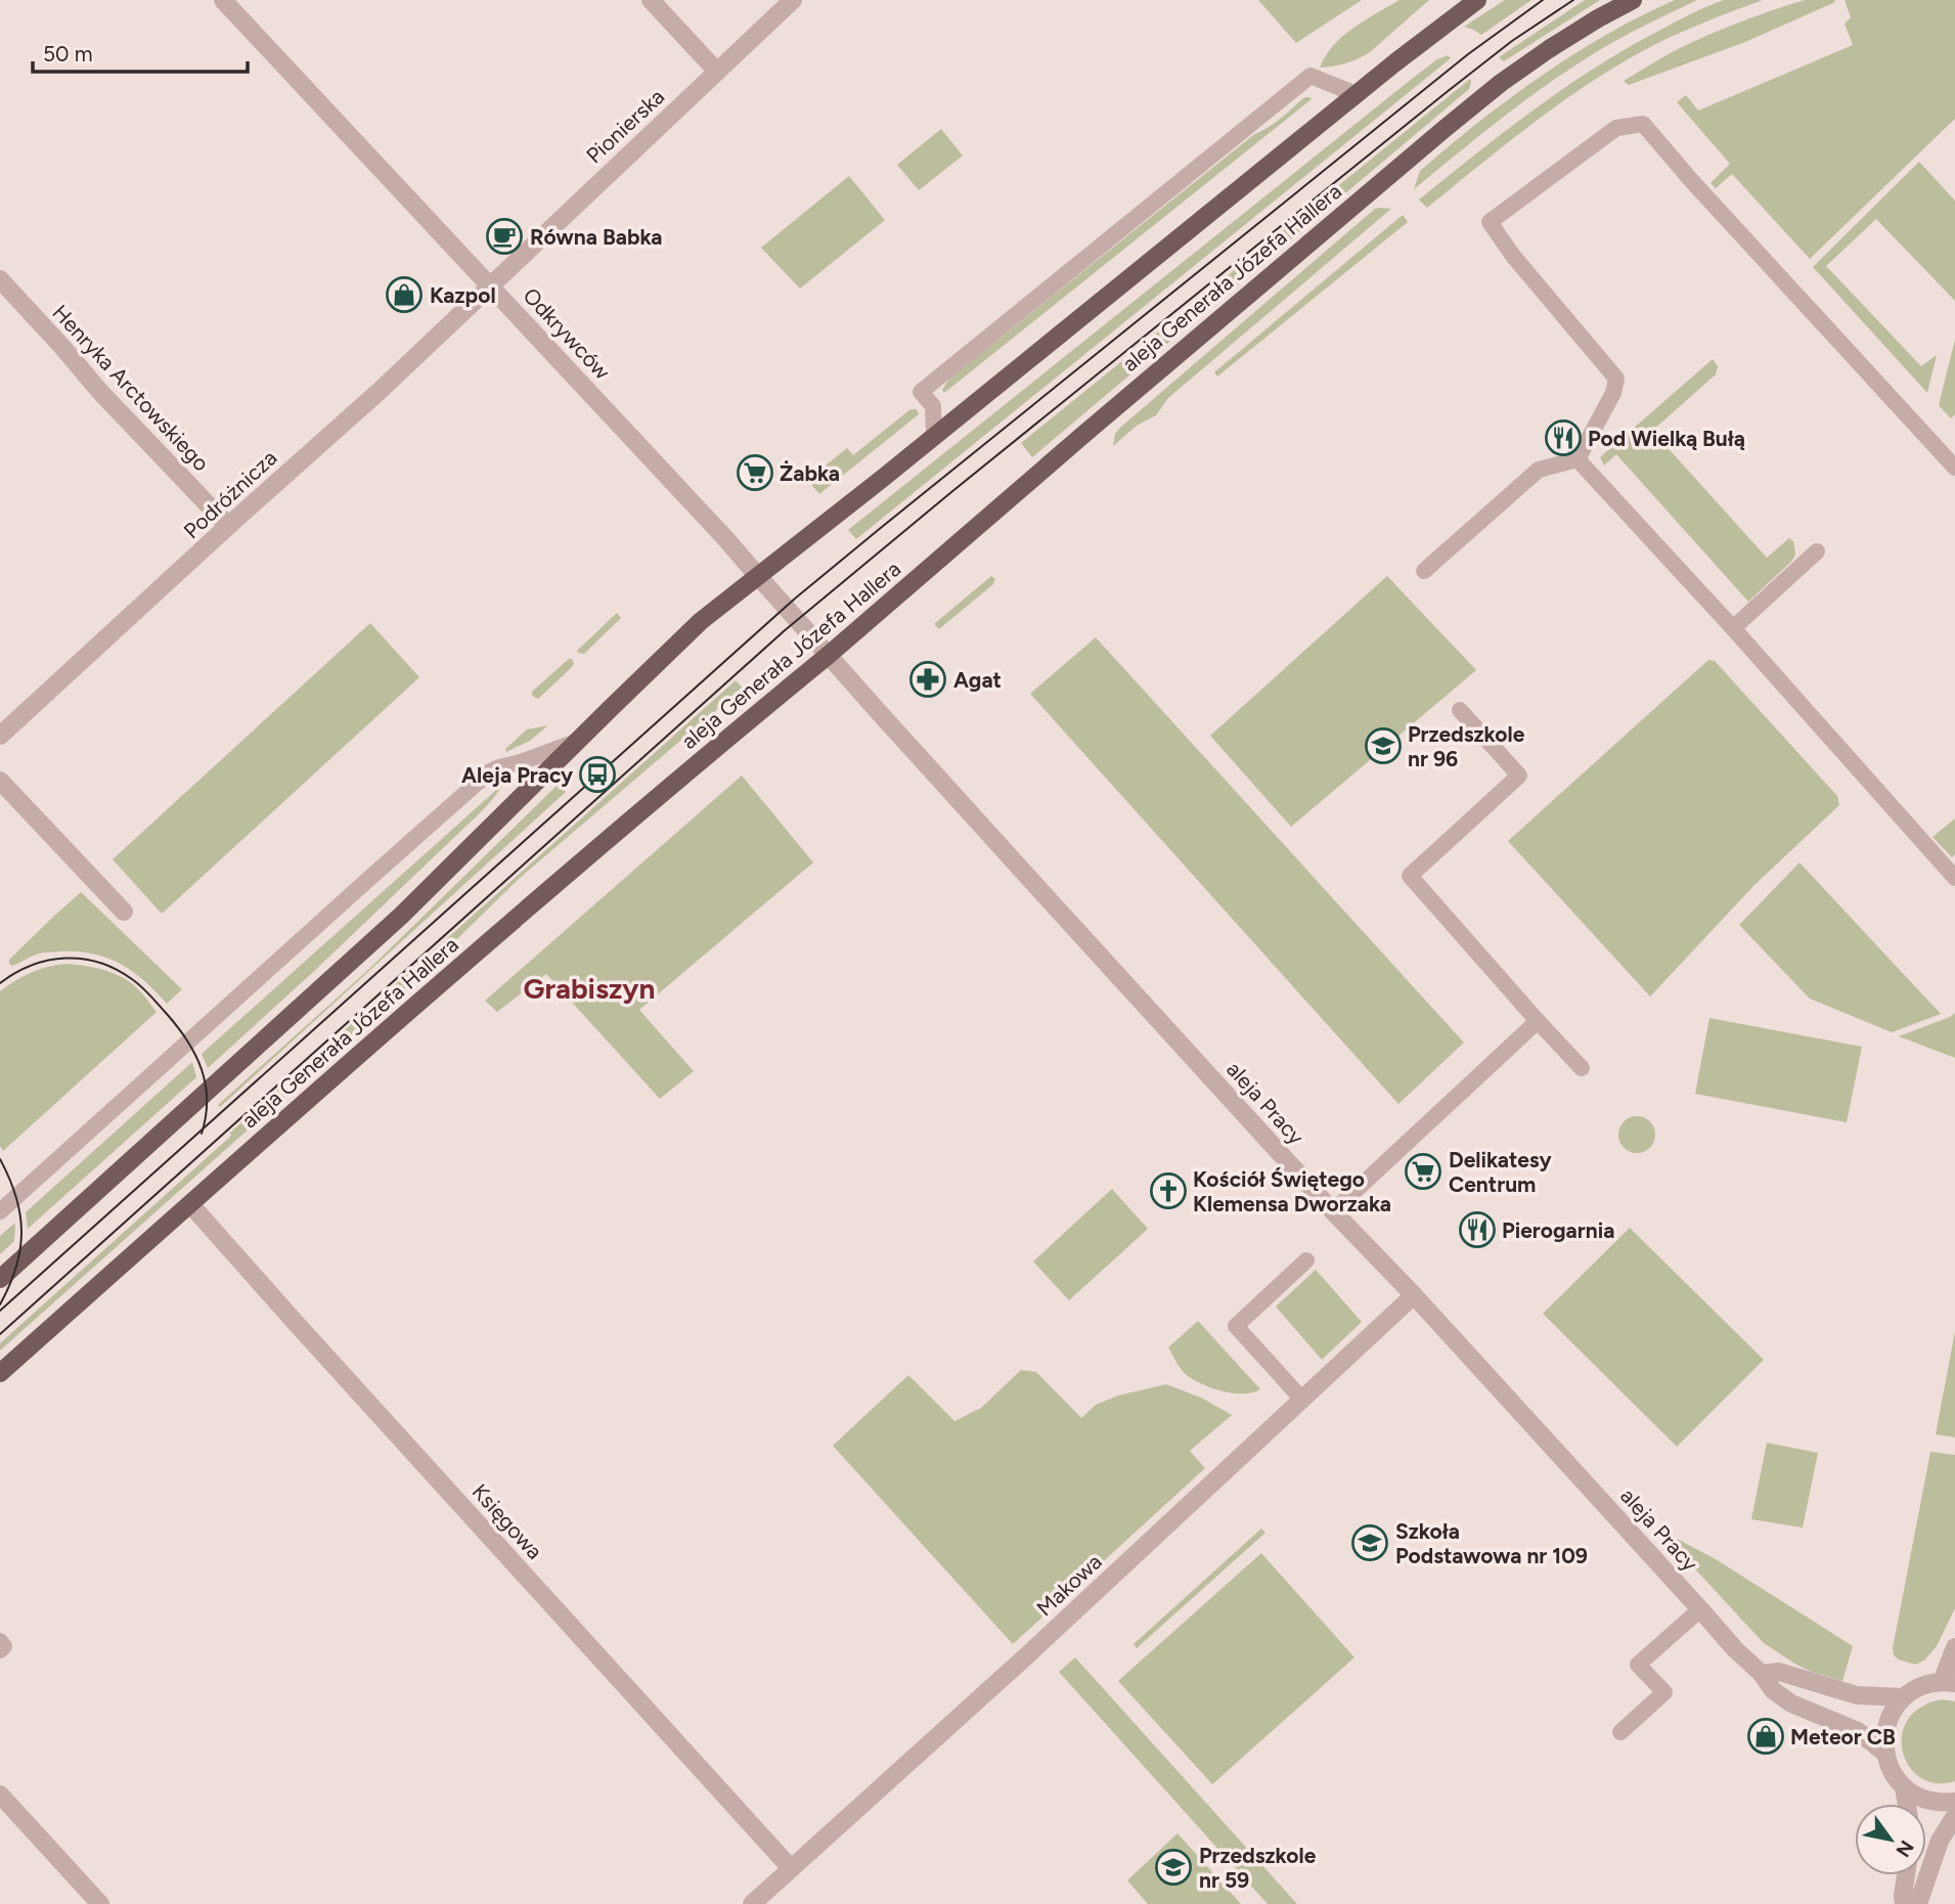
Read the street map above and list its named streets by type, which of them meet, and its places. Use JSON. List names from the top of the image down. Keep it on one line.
{"streets":{"main road":["aleja Generała Józefa Hallera"],"street":["Pionierska","Odkrywców","Henryka Arctowskiego","Podróżnicza","aleja Pracy","Księgowa","Makowa"]},"crossings":[["Pionierska","Odkrywców"],["Pionierska","Podróżnicza"],["aleja Generała Józefa Hallera","Odkrywców"],["aleja Generała Józefa Hallera","aleja Pracy"],["aleja Generała Józefa Hallera","Księgowa"],["Odkrywców","Podróżnicza"],["Odkrywców","aleja Pracy"],["Henryka Arctowskiego","Podróżnicza"],["aleja Pracy","Makowa"],["Księgowa","Makowa"]],"districts":["Grabiszyn"],"places":{"cafe":["Równa Babka"],"shop":["Kazpol","Meteor CB"],"restaurant":["Pod Wielką Bułą","Pierogarnia"],"supermarket":["Żabka","Delikatesy Centrum"],"pharmacy":["Agat"],"school or university":["Przedszkole nr 96","Szkoła Podstawowa nr 109","Przedszkole nr 59"],"bus stop":["Aleja Pracy"],"church":["Kościół Świętego Klemensa Dworzaka"]},"scale_bar":"50 m","north":"bottom right"}
